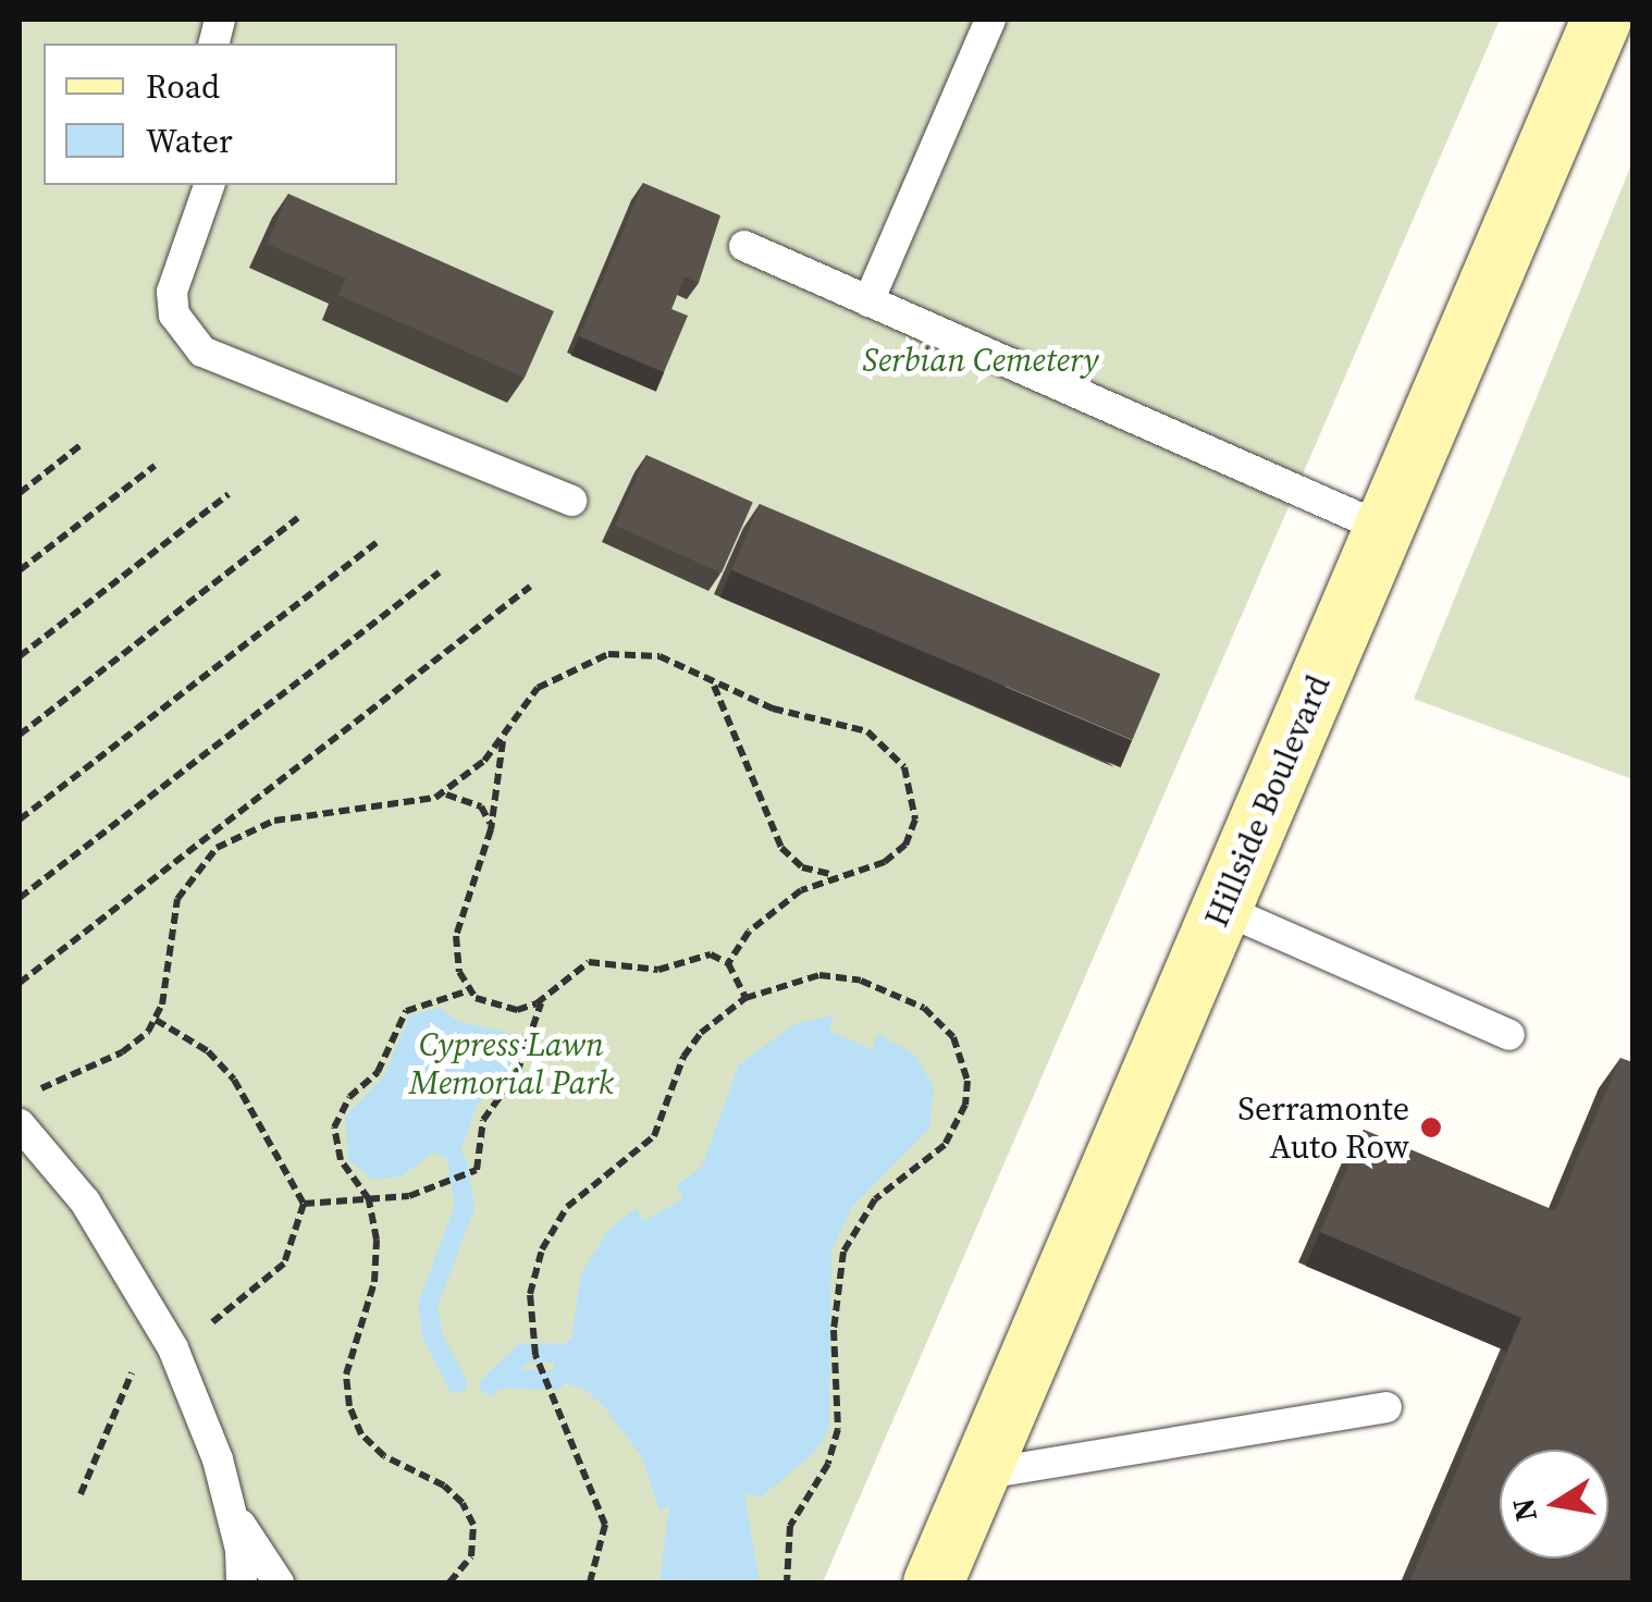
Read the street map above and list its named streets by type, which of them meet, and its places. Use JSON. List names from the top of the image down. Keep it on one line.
{"streets":{"main road":["Hillside Boulevard"]},"parks":["Serbian Cemetery","Cypress Lawn Memorial Park"],"places":["Serramonte Auto Row"],"legend":["Road","Water"],"north":"left"}
